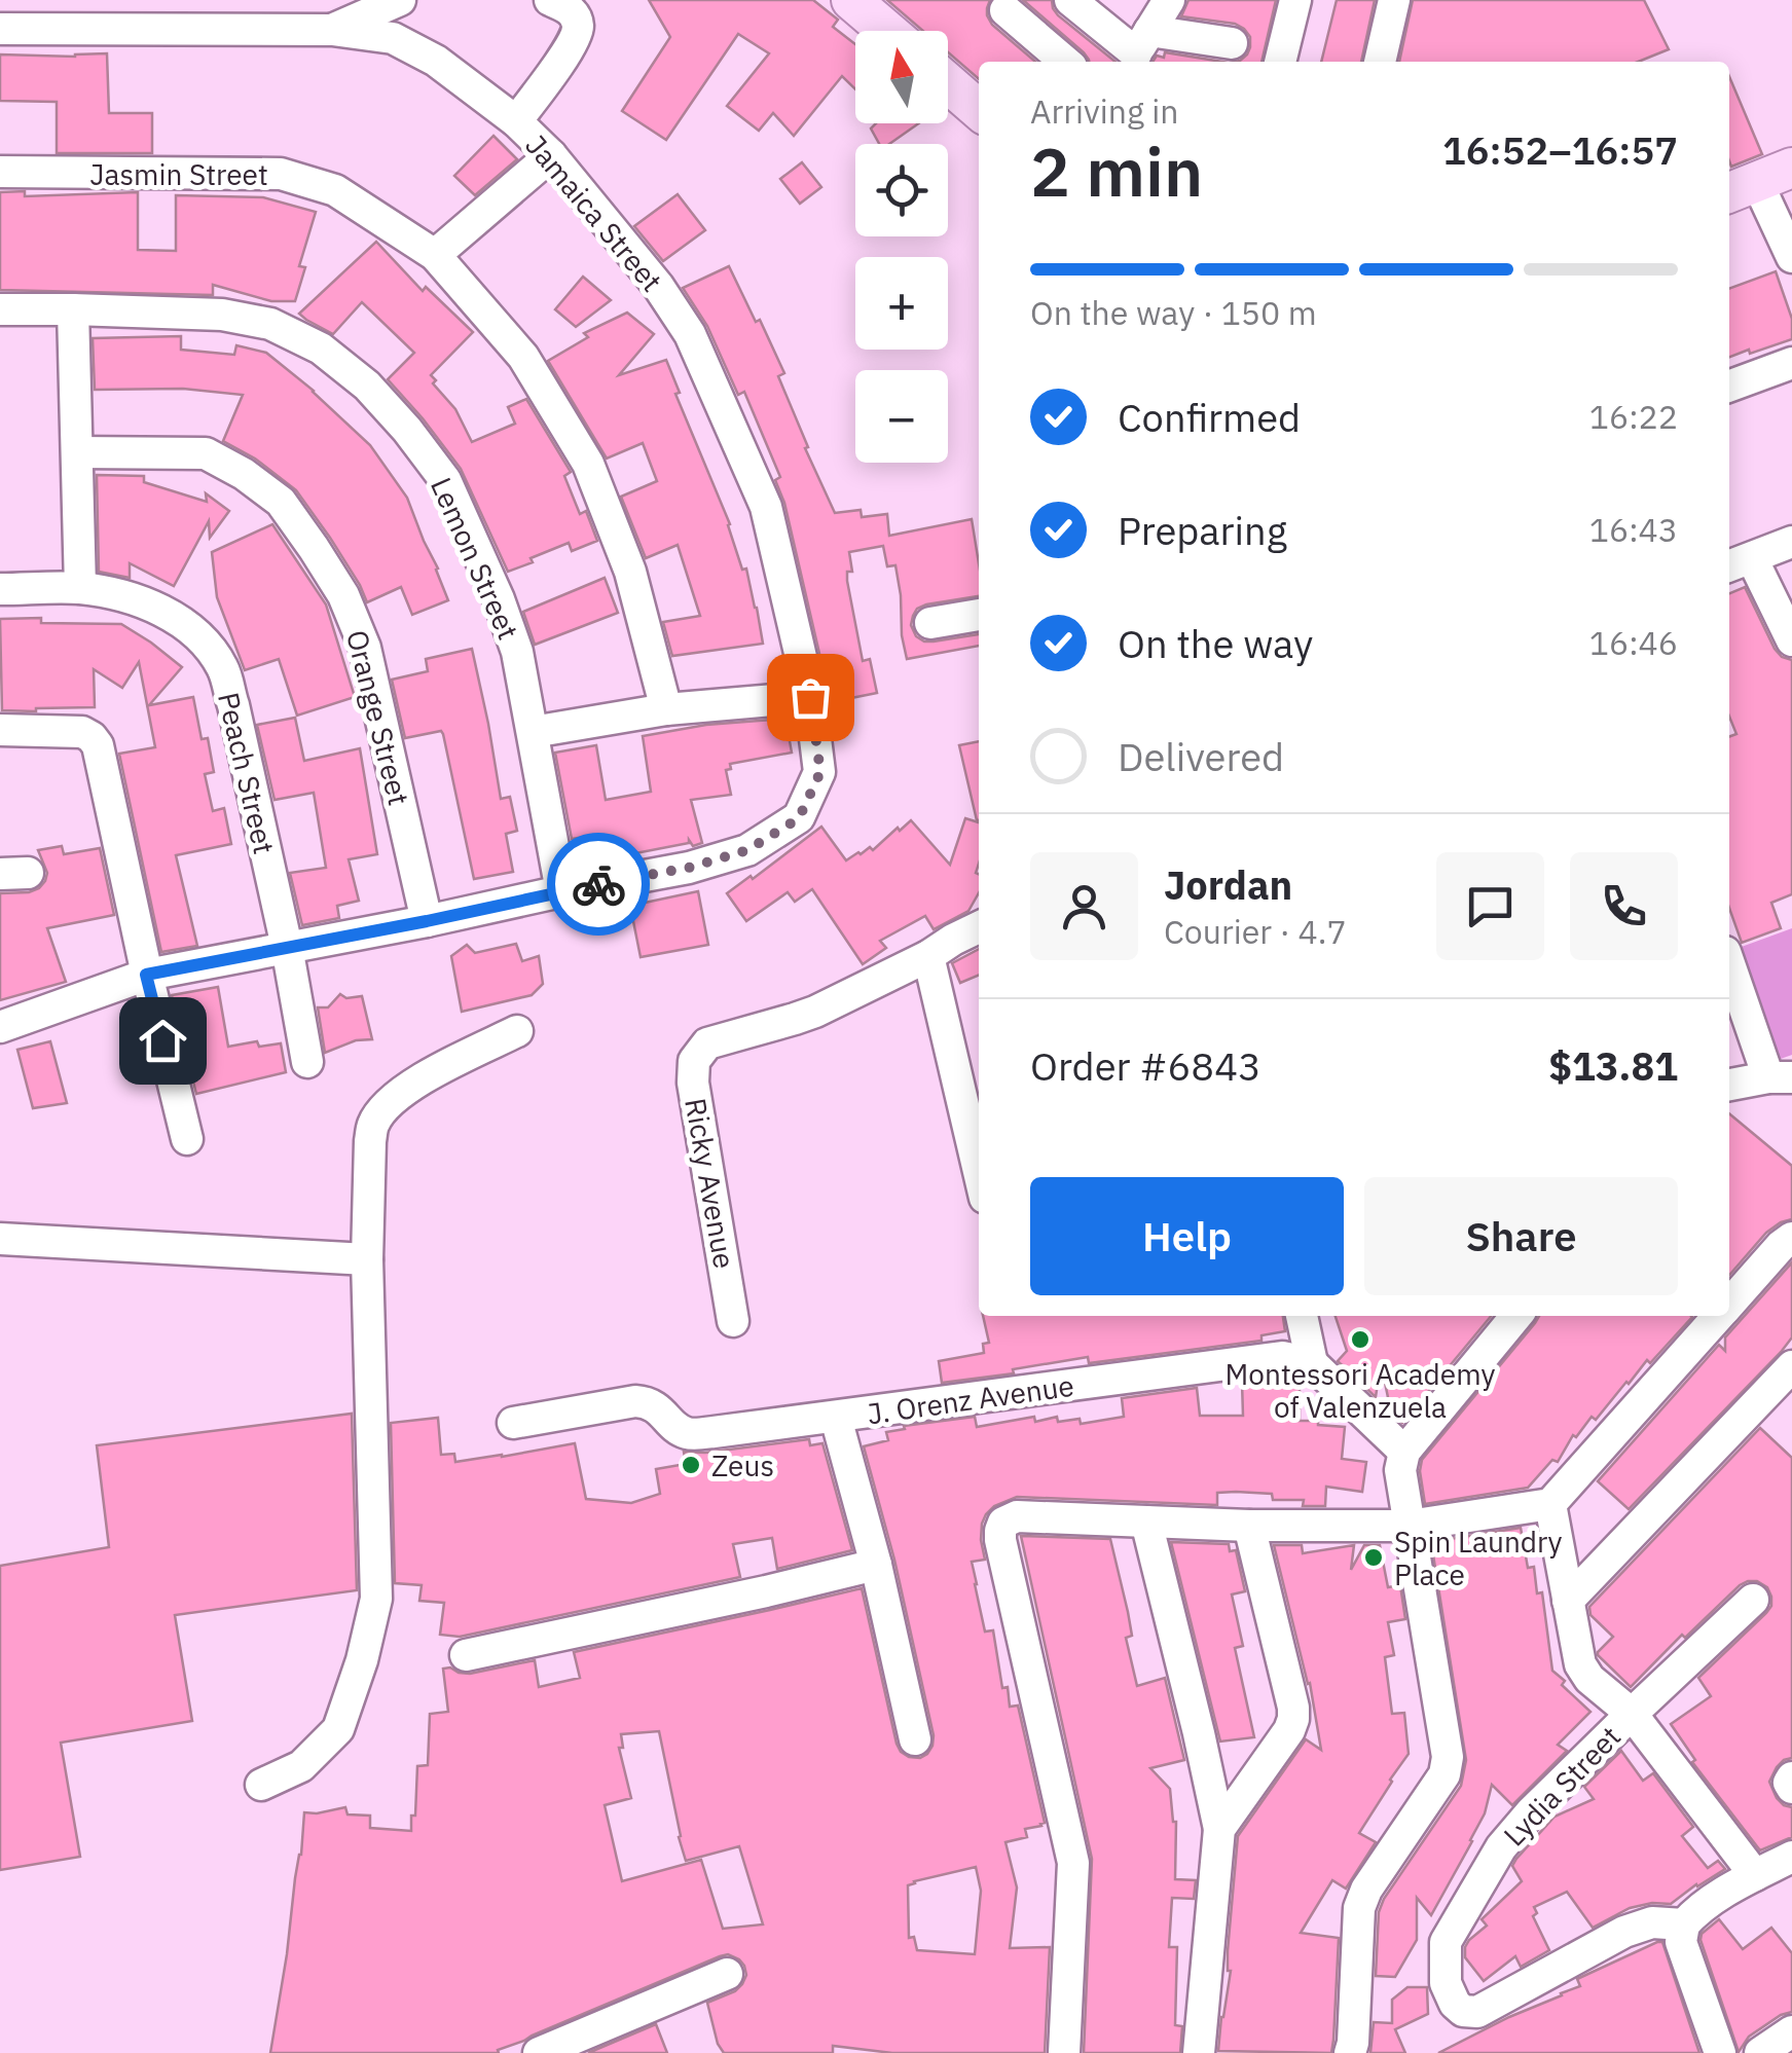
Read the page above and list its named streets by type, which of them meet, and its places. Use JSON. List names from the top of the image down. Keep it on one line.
{"streets":{"street":["Jasmin Street","Jamaica Street","Lemon Street","Orange Street","Peach Street","Ricky Avenue","J. Orenz Avenue","Lydia Street"]},"crossings":[["Jamaica Street","Lemon Street"],["Jamaica Street","Orange Street"],["Jamaica Street","Peach Street"]],"places":["Montessori Academy of Valenzuela","Zeus","Spin Laundry Place"],"north":"top","page":{"map_buttons":["+","−"],"heading":["2 min","Arriving in","16:52–16:57"],"panel":["Jordan","Courier · 4.7","Order #6843","$13.81"],"bar":"On the way · 150 m","list":[["Confirmed","16:22"],["Preparing","16:43"],["On the way","16:46"],"Delivered"],"buttons":["Help","Share"]}}
